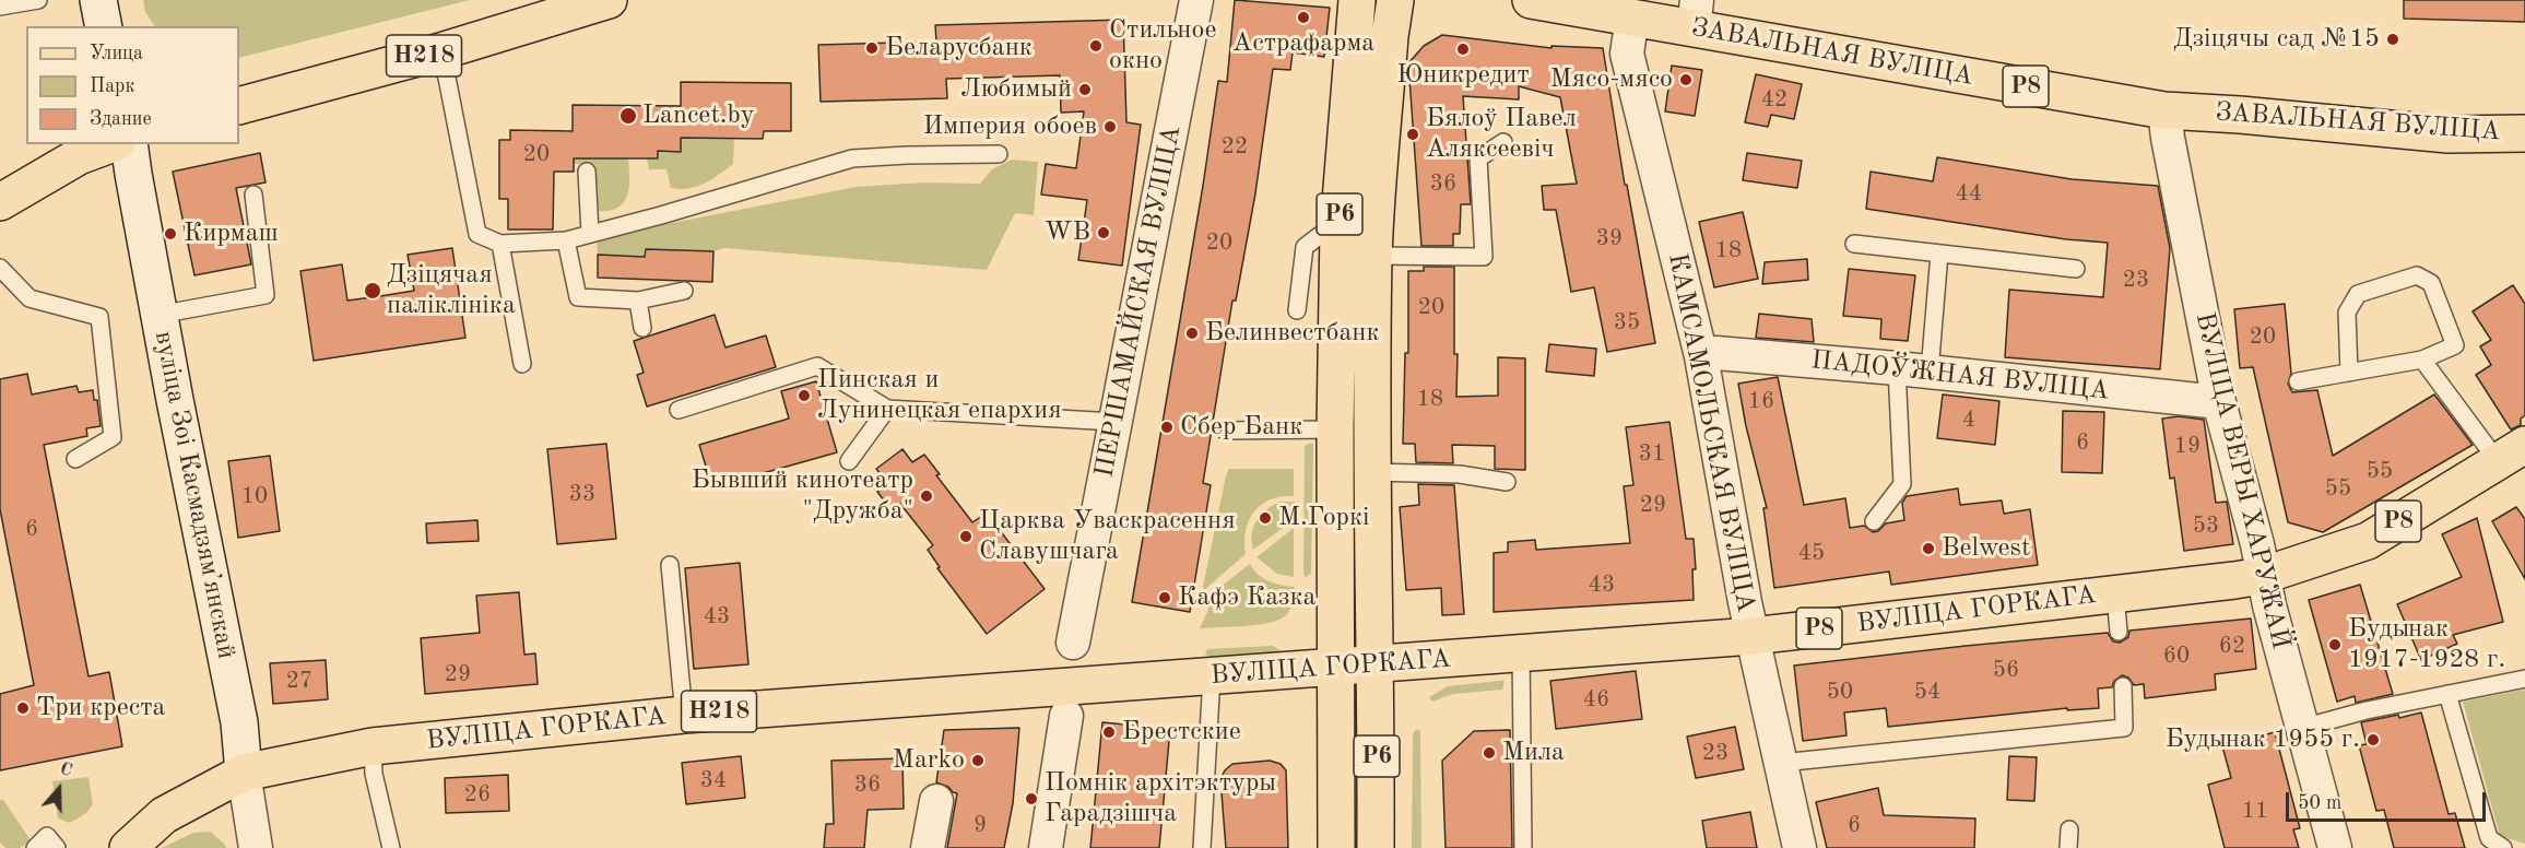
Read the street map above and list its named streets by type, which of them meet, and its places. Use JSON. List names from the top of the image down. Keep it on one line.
{"streets":{"main road":["ЗАВАЛЬНАЯ ВУЛІЦА","Н218","Р8","Р6","вуліца Зоі Касмадзямʼянскай","ВУЛІЦА ГОРКАГА"],"street":["ПЕРШАМАЙСКАЯ ВУЛІЦА","ПАДОЎЖНАЯ ВУЛІЦА","КАМСАМОЛЬСКАЯ ВУЛІЦА","ВУЛІЦА ВЕРЫ ХАРУЖАЙ"]},"crossings":[["ЗАВАЛЬНАЯ ВУЛІЦА","КАМСАМОЛЬСКАЯ ВУЛІЦА"],["ЗАВАЛЬНАЯ ВУЛІЦА","ВУЛІЦА ВЕРЫ ХАРУЖАЙ"],["Р6","ВУЛІЦА ГОРКАГА"],["ПАДОЎЖНАЯ ВУЛІЦА","КАМСАМОЛЬСКАЯ ВУЛІЦА"],["ПАДОЎЖНАЯ ВУЛІЦА","ВУЛІЦА ВЕРЫ ХАРУЖАЙ"],["КАМСАМОЛЬСКАЯ ВУЛІЦА","ВУЛІЦА ГОРКАГА"],["ВУЛІЦА ВЕРЫ ХАРУЖАЙ","ВУЛІЦА ГОРКАГА"],["вуліца Зоі Касмадзямʼянскай","ВУЛІЦА ГОРКАГА"]],"places":["Астрафарма","Дзіцячы сад №15","Стильное окно","Беларусбанк","Юникредит","Мясо-мясо","Любимый","Lancet.by","Империя обоев","Бялоў Павел Аляксеевіч","WB","Кирмаш","Дзіцячая паліклініка","Белинвестбанк","Пинская и Лунинецкая епархия","Сбер Банк","Бывший кинотеатр \"Дружба\"","М.Горкі","Царква Уваскрасення Славушчага","Belwest","Кафэ Казка","Будынак 1917-1928 г.","Три креста","Брестские","Будынак 1955 г.","Мила","Marko","Помнік архітэктуры Гарадзішча"],"house_numbers":["42","22","20","36","44","39","20","18","23","20","35","20","18","16","4","6","19","31","55","55","33","10","29","53","6","45","43","43","62","60","56","29","27","50","54","46","23","34","36","26","11","9","6"],"legend":["Улица","Парк","Здание"],"scale_bar":"50 m","north":"top"}
